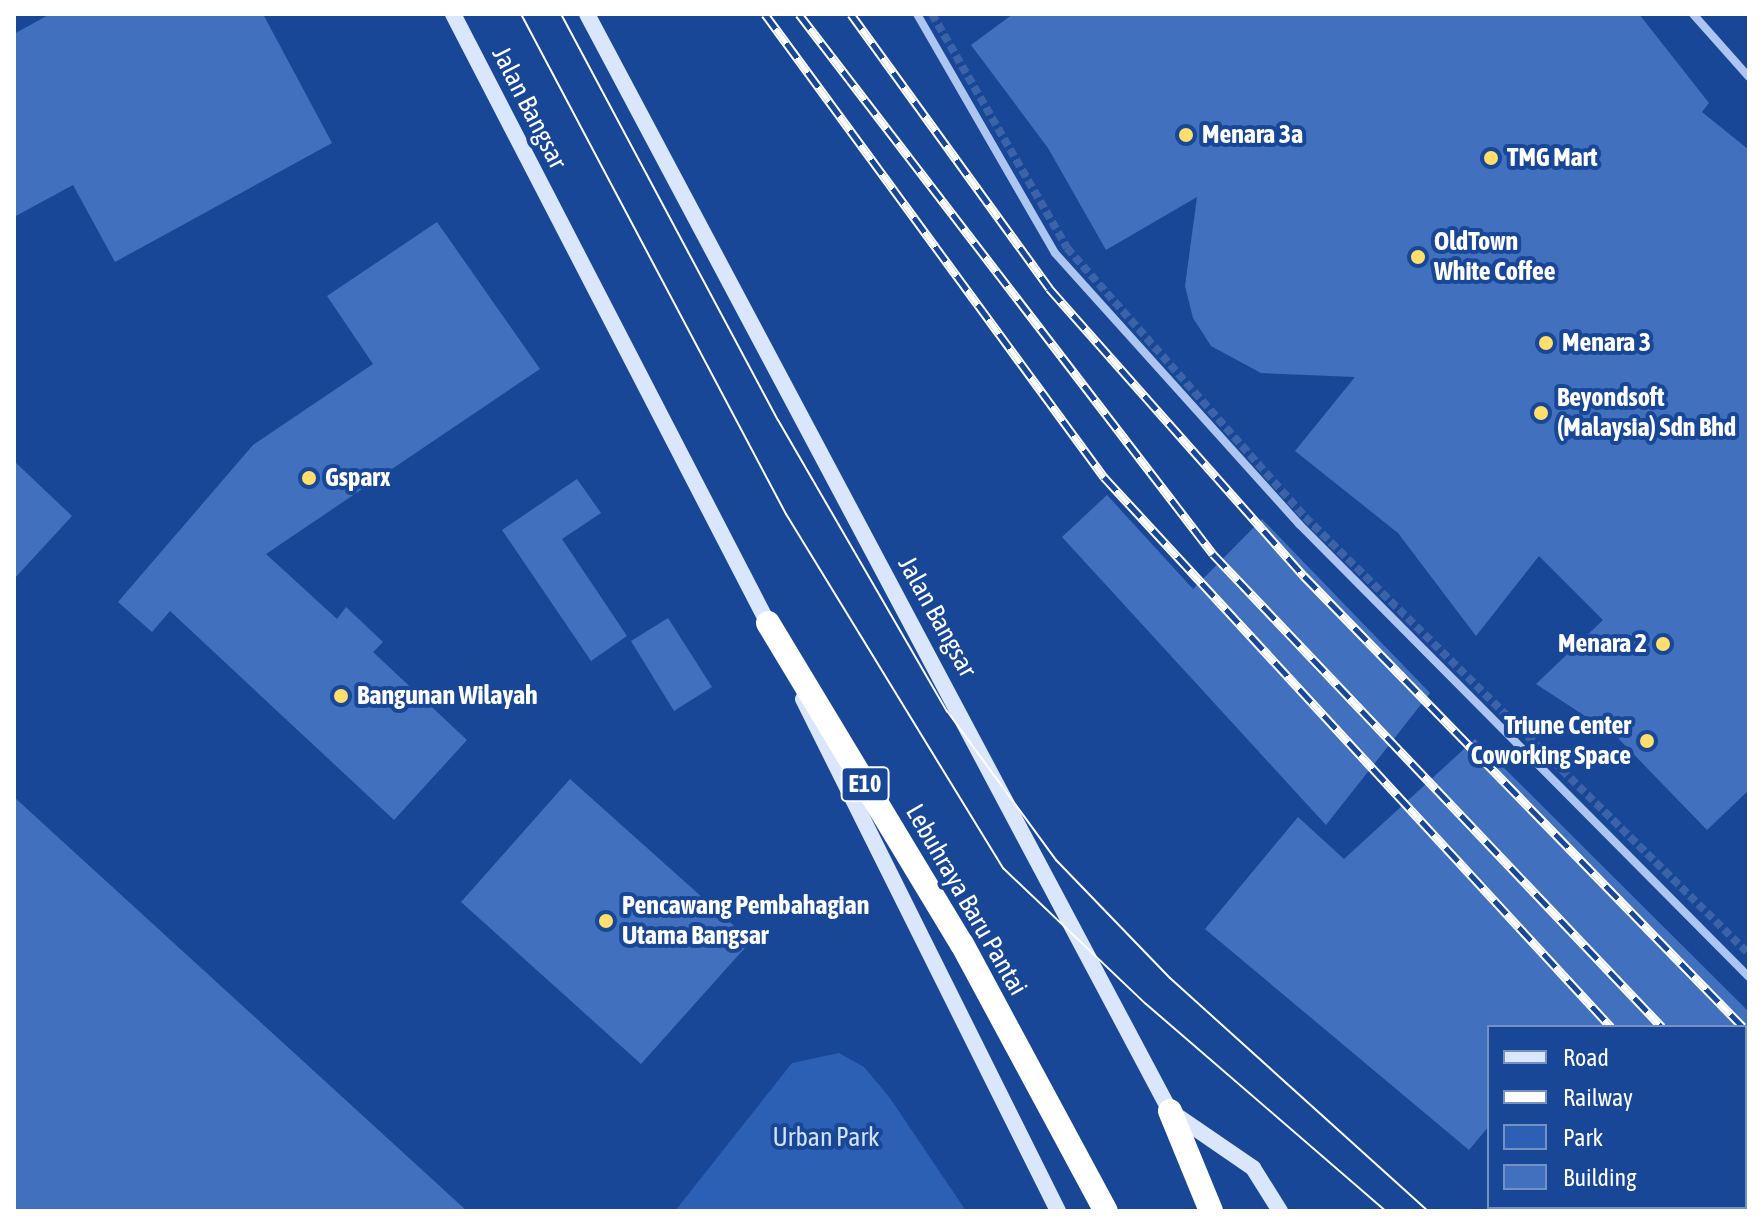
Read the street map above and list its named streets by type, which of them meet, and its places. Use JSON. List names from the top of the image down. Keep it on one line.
{"streets":{"highway":["E10","Lebuhraya Baru Pantai"],"main road":["Jalan Bangsar"]},"crossings":[["Jalan Bangsar","Lebuhraya Baru Pantai"]],"parks":["Urban Park"],"places":["Menara 3a","TMG Mart","OldTown White Coffee","Menara 3","Beyondsoft (Malaysia) Sdn Bhd","Gsparx","Menara 2","Bangunan Wilayah","Triune Center Coworking Space","Pencawang Pembahagian Utama Bangsar"],"legend":["Road","Railway","Park","Building"]}
